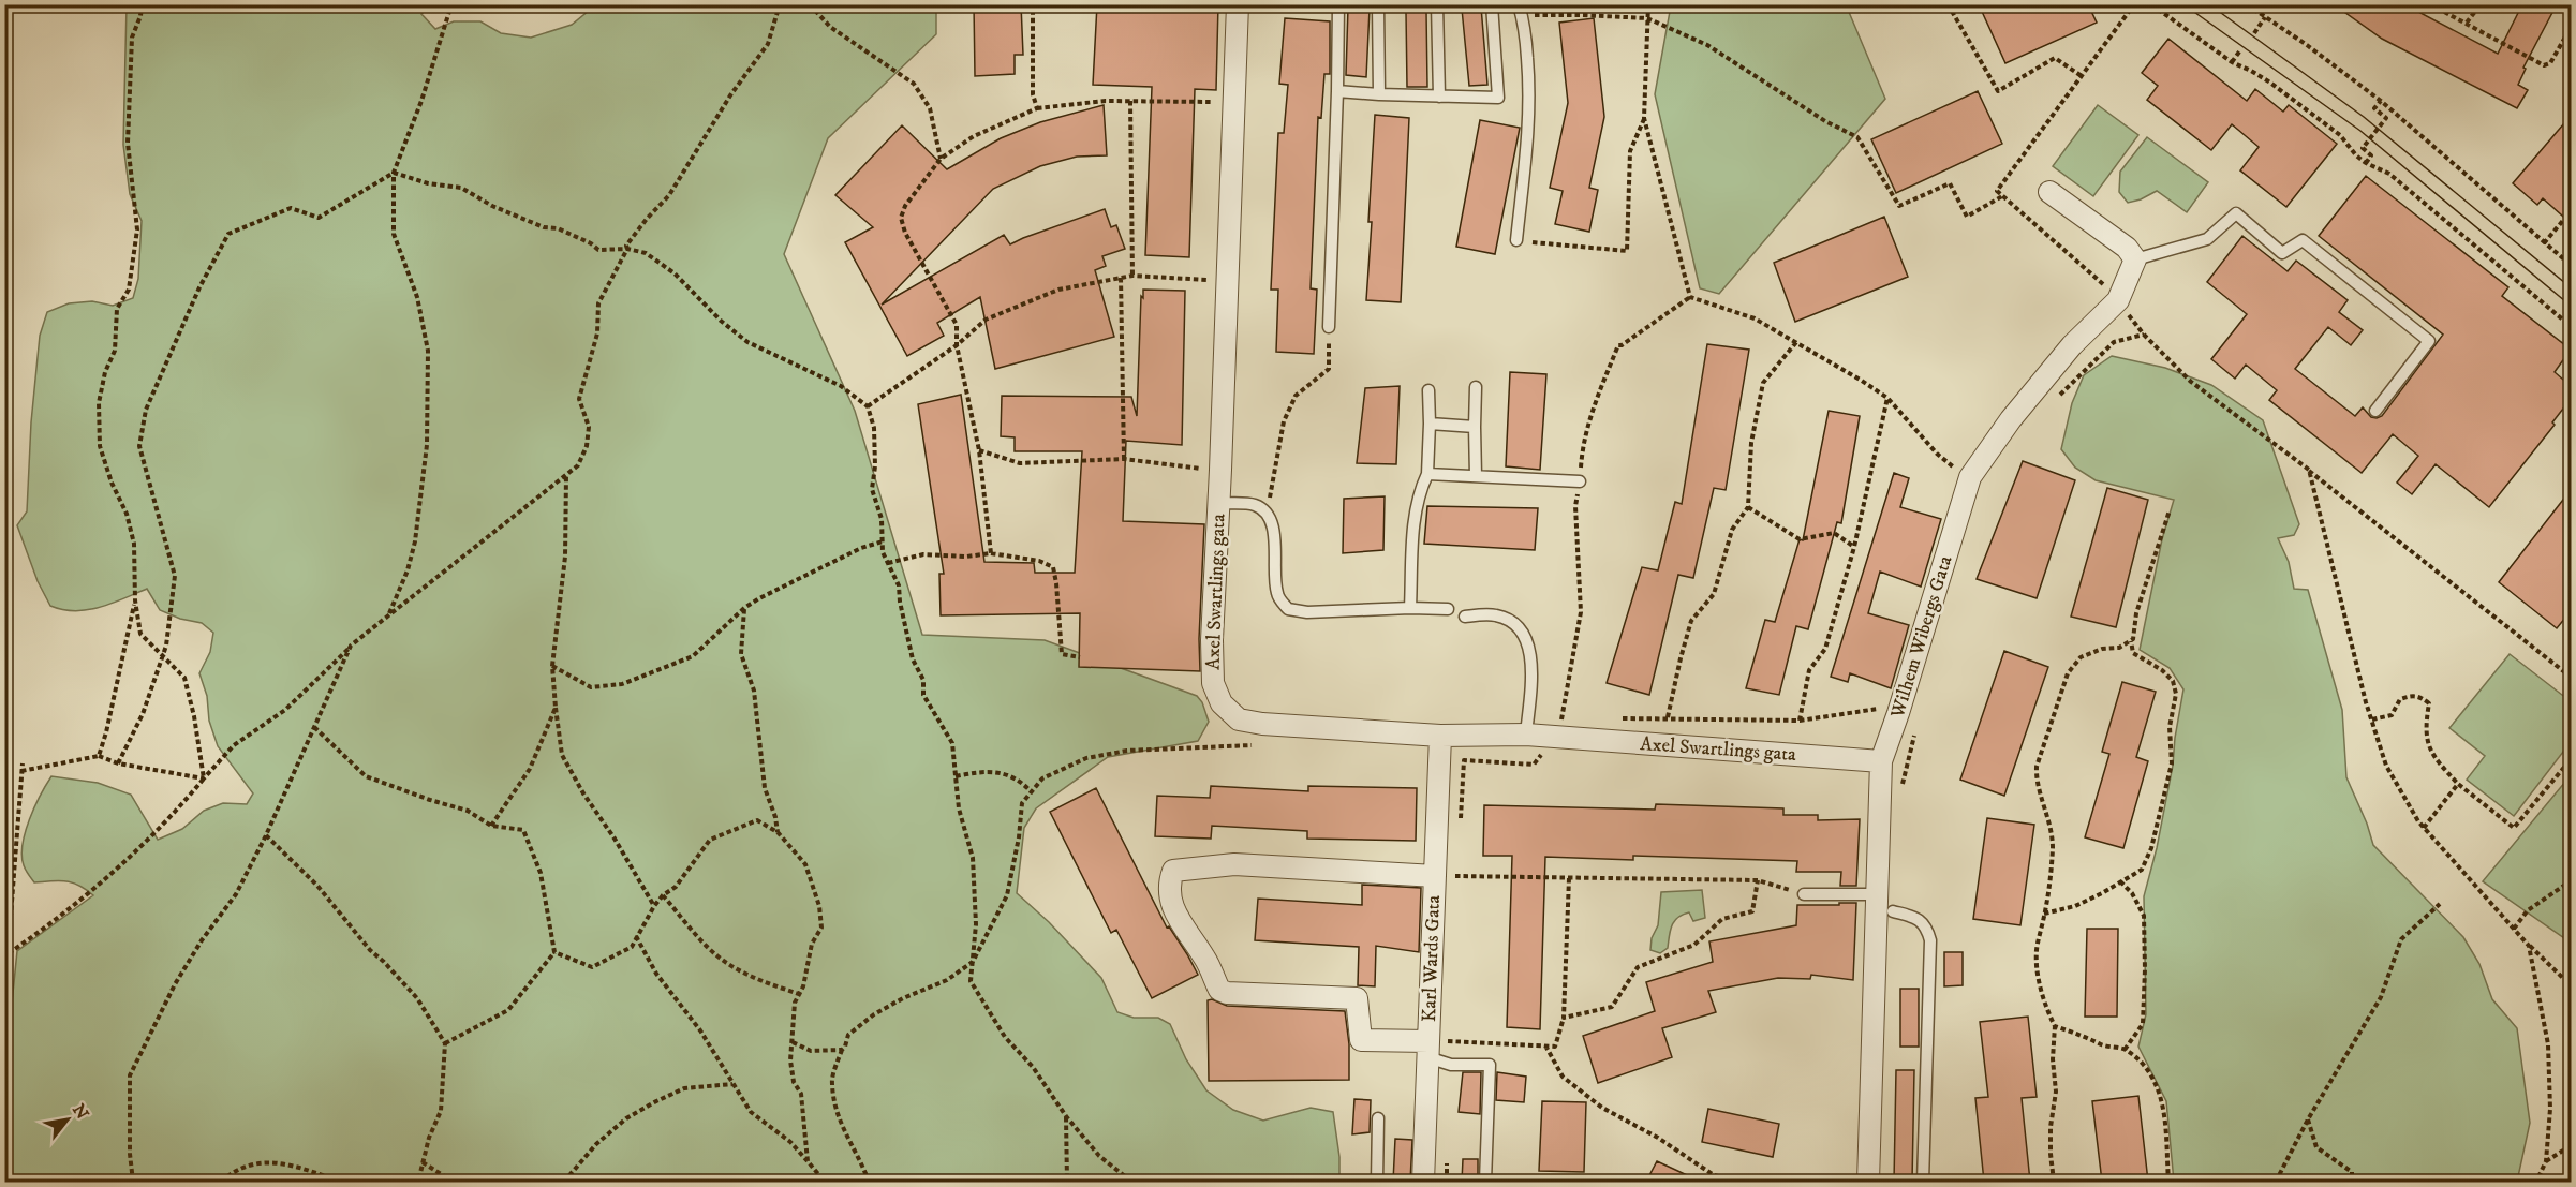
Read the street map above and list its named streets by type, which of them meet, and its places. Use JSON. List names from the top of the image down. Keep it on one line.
{"streets":{"street":["Axel Swartlings gata","Wilhem Wibergs Gata","Karl Wards Gata"]},"crossings":[["Axel Swartlings gata","Wilhem Wibergs Gata"],["Axel Swartlings gata","Karl Wards Gata"]],"north":"top right"}
